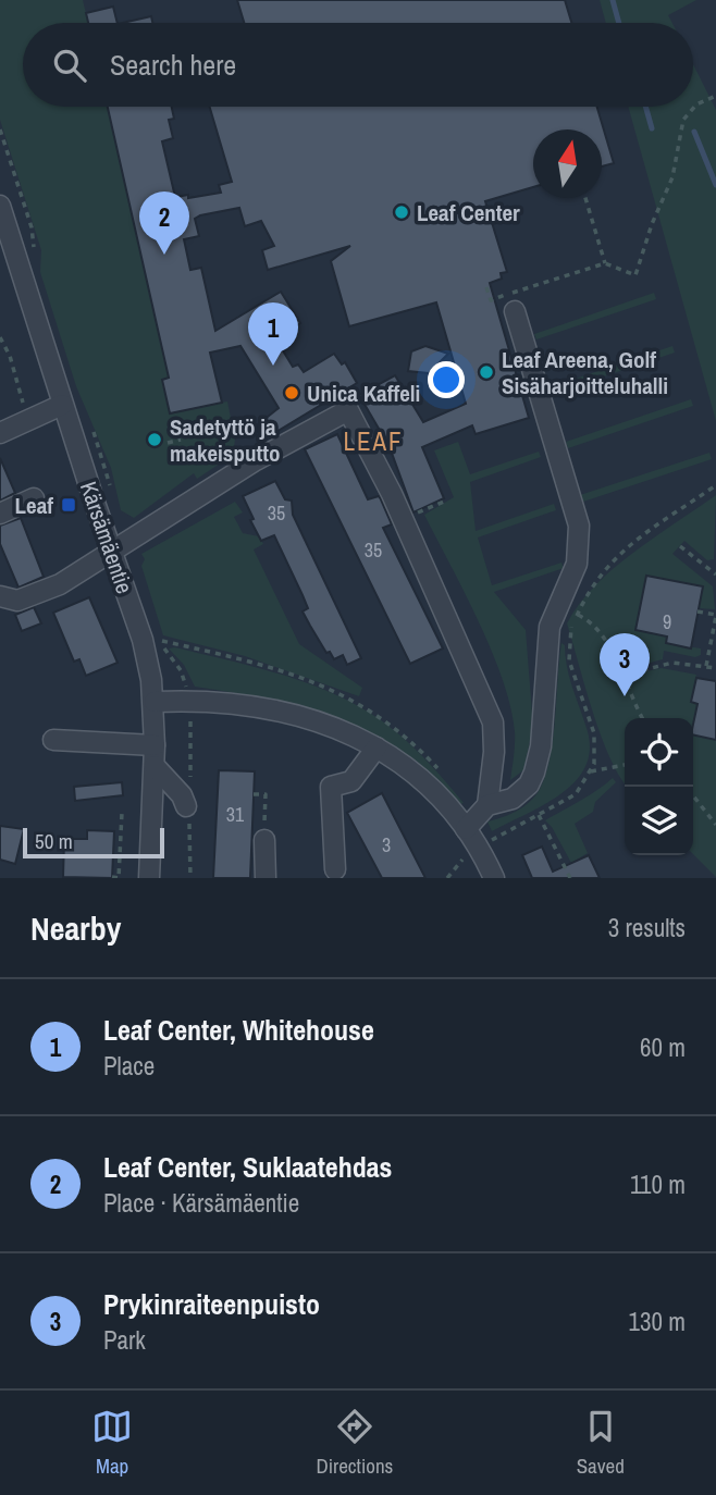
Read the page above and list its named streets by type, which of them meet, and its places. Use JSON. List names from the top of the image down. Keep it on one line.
{"streets":{"street":["Kärsämäentie"]},"districts":["LEAF"],"places":{"other":["Leaf Center","Leaf Areena, Golf Sisäharjoitteluhalli","Unica Kaffeli","Sadetyttö ja makeisputto"],"transit":["Leaf"]},"house_numbers":["35","35","9","31","3"],"scale_bar":"50 m","north":"top","page":{"search":"Search here","pins":["2","1","3"],"scale":"50 m","heading":["Nearby","3 results"],"list":[{"mark":"1","name":"Leaf Center, Whitehouse","note":"Place","value":"60 m"},{"mark":"2","name":"Leaf Center, Suklaatehdas","note":"Place · Kärsämäentie","value":"110 m"},{"mark":"3","name":"Prykinraiteenpuisto","note":"Park","value":"130 m"}],"nav":["Map","Directions","Saved"]}}
